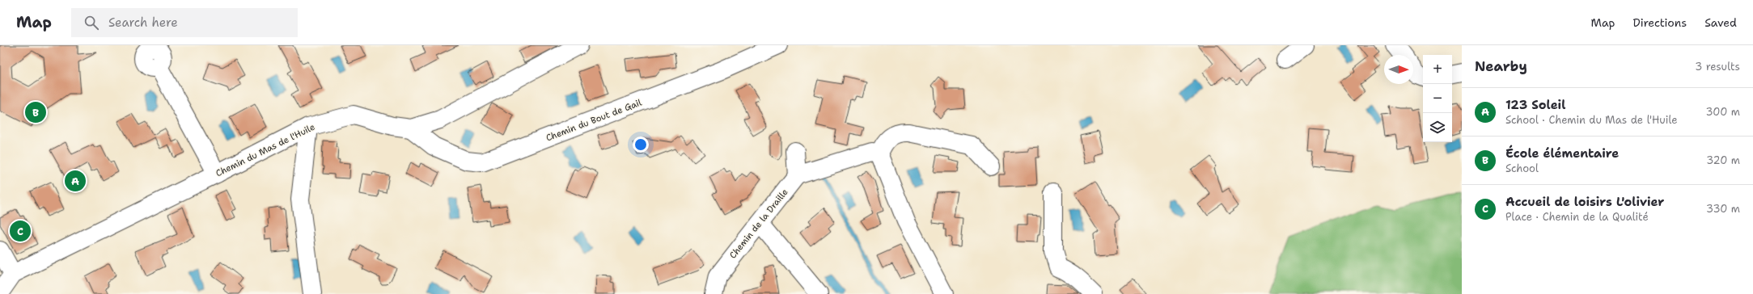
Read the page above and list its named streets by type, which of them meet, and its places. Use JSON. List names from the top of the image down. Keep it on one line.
{"streets":{"street":["Chemin du Bout de Gail","Chemin du Mas de l'Huile","Chemin de la Draille"]},"crossings":[["Chemin du Bout de Gail","Chemin du Mas de l'Huile"]],"north":"right","page":{"header":"Map","search":"Search here","nav":["Map","Directions","Saved"],"heading":["Nearby","3 results"],"map_buttons":["+","−"],"list":[{"mark":"A","name":"123 Soleil","note":"School · Chemin du Mas de l'Huile","value":"300 m"},{"mark":"B","name":"École élémentaire","note":"School","value":"320 m"},{"mark":"C","name":"Accueil de loisirs L'olivier","note":"Place · Chemin de la Qualité","value":"330 m"}],"pins":["B","A","C"]}}
